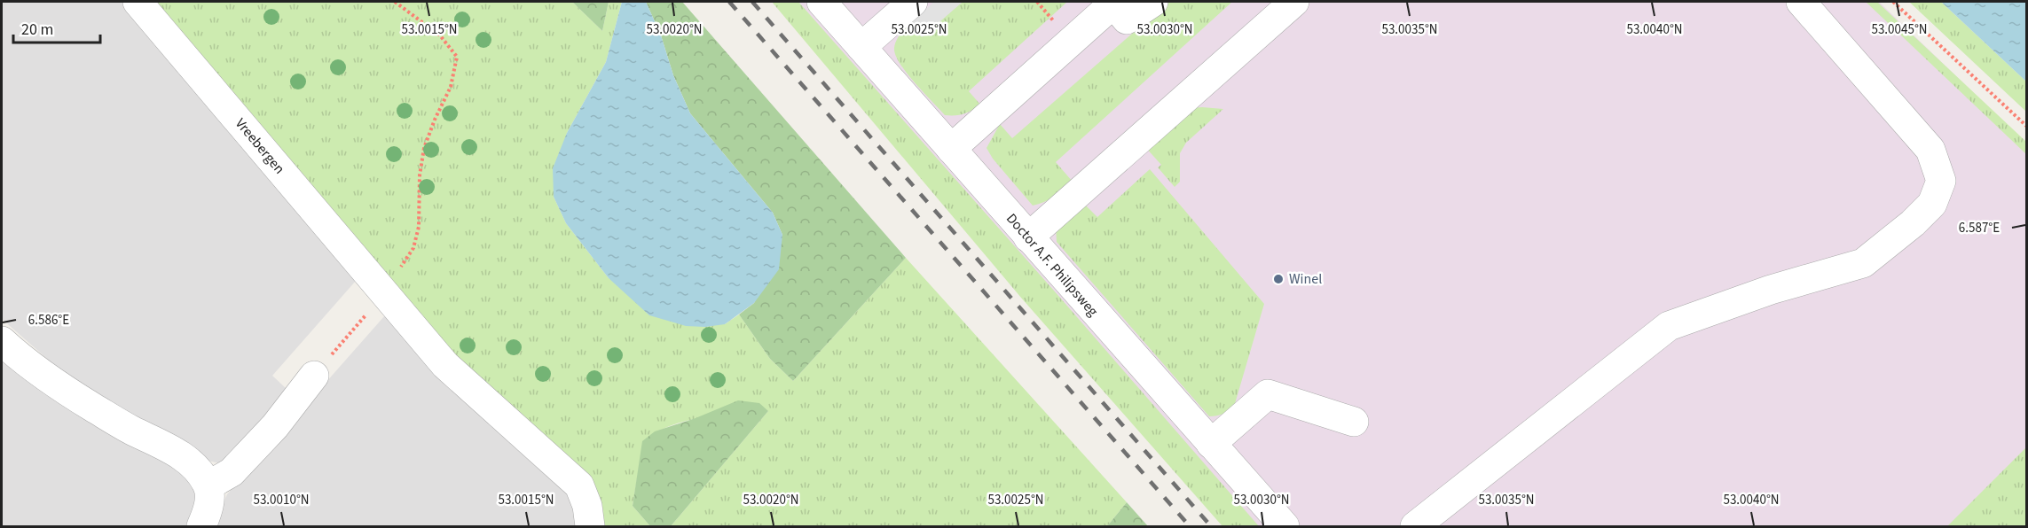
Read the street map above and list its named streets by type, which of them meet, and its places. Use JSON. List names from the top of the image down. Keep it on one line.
{"streets":{"street":["Vreebergen","Doctor A.F. Philipsweg"]},"places":["Winel"],"scale_bar":"20 m","coordinates":["53.0015°N","53.0020°N","53.0025°N","53.0030°N","53.0035°N","53.0040°N","53.0045°N","6.587°E","6.586°E","53.0010°N"]}
